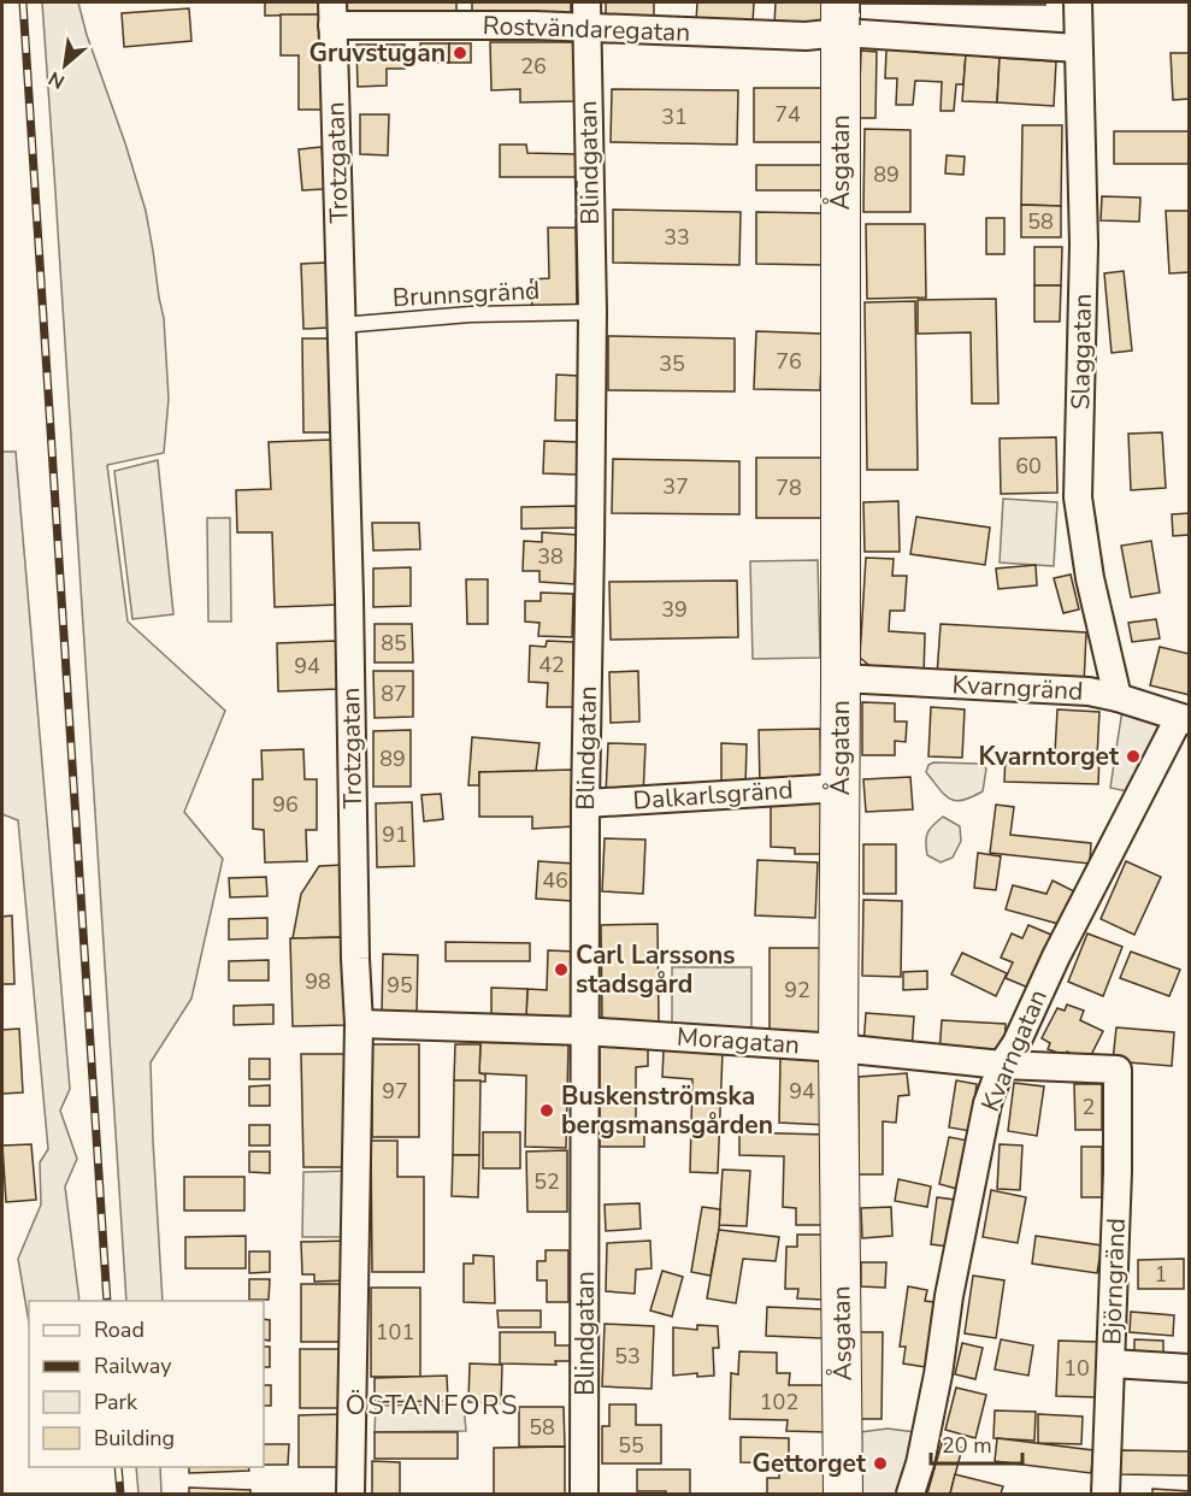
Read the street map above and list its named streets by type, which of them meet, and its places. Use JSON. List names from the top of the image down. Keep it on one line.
{"streets":{"street":["Rostvändaregatan","Trotzgatan","Blindgatan","Åsgatan","Slaggatan","Kvarngränd","Dalkarlsgränd","Moragatan","Kvarngatan","Björngränd"],"lane":["Brunnsgränd"]},"crossings":[["Rostvändaregatan","Trotzgatan"],["Rostvändaregatan","Blindgatan"],["Rostvändaregatan","Åsgatan"],["Rostvändaregatan","Slaggatan"],["Trotzgatan","Brunnsgränd"],["Trotzgatan","Moragatan"],["Blindgatan","Brunnsgränd"],["Blindgatan","Dalkarlsgränd"],["Blindgatan","Moragatan"],["Åsgatan","Kvarngränd"],["Åsgatan","Dalkarlsgränd"],["Åsgatan","Moragatan"],["Slaggatan","Kvarngränd"],["Kvarngränd","Kvarngatan"],["Moragatan","Kvarngatan"],["Moragatan","Björngränd"]],"districts":["ÖSTANFORS"],"places":["Gruvstugan","Kvarntorget","Carl Larssons stadsgård","Buskenströmska bergsmansgården","Gettorget"],"house_numbers":["26","74","31","89","58","33","76","35","60","37","78","38","39","85","42","94","87","89","96","91","46","98","95","92","97","94","2","52","1","101","53","10","102","58","55"],"legend":["Road","Railway","Park","Building"],"scale_bar":"20 m","north":"bottom left"}
